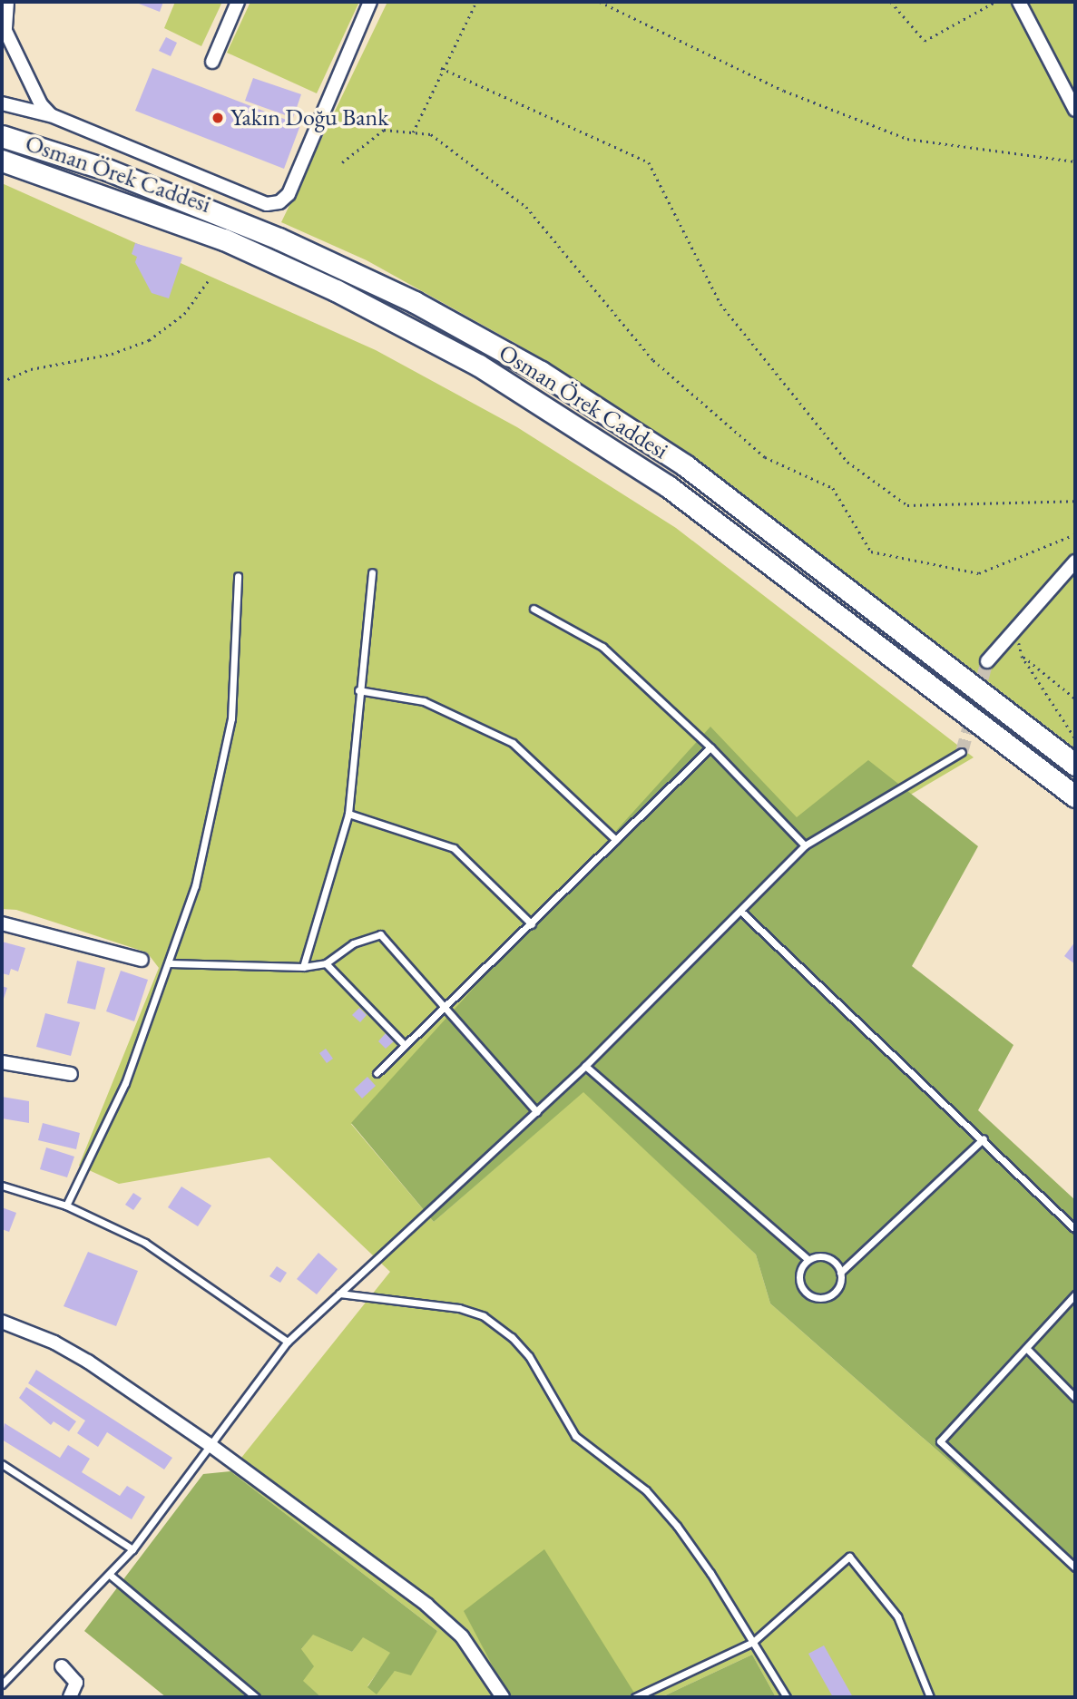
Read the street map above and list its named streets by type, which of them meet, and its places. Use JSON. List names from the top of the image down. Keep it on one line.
{"streets":{"main road":["Osman Örek Caddesi"]},"places":["Yakın Doğu Bank"]}
